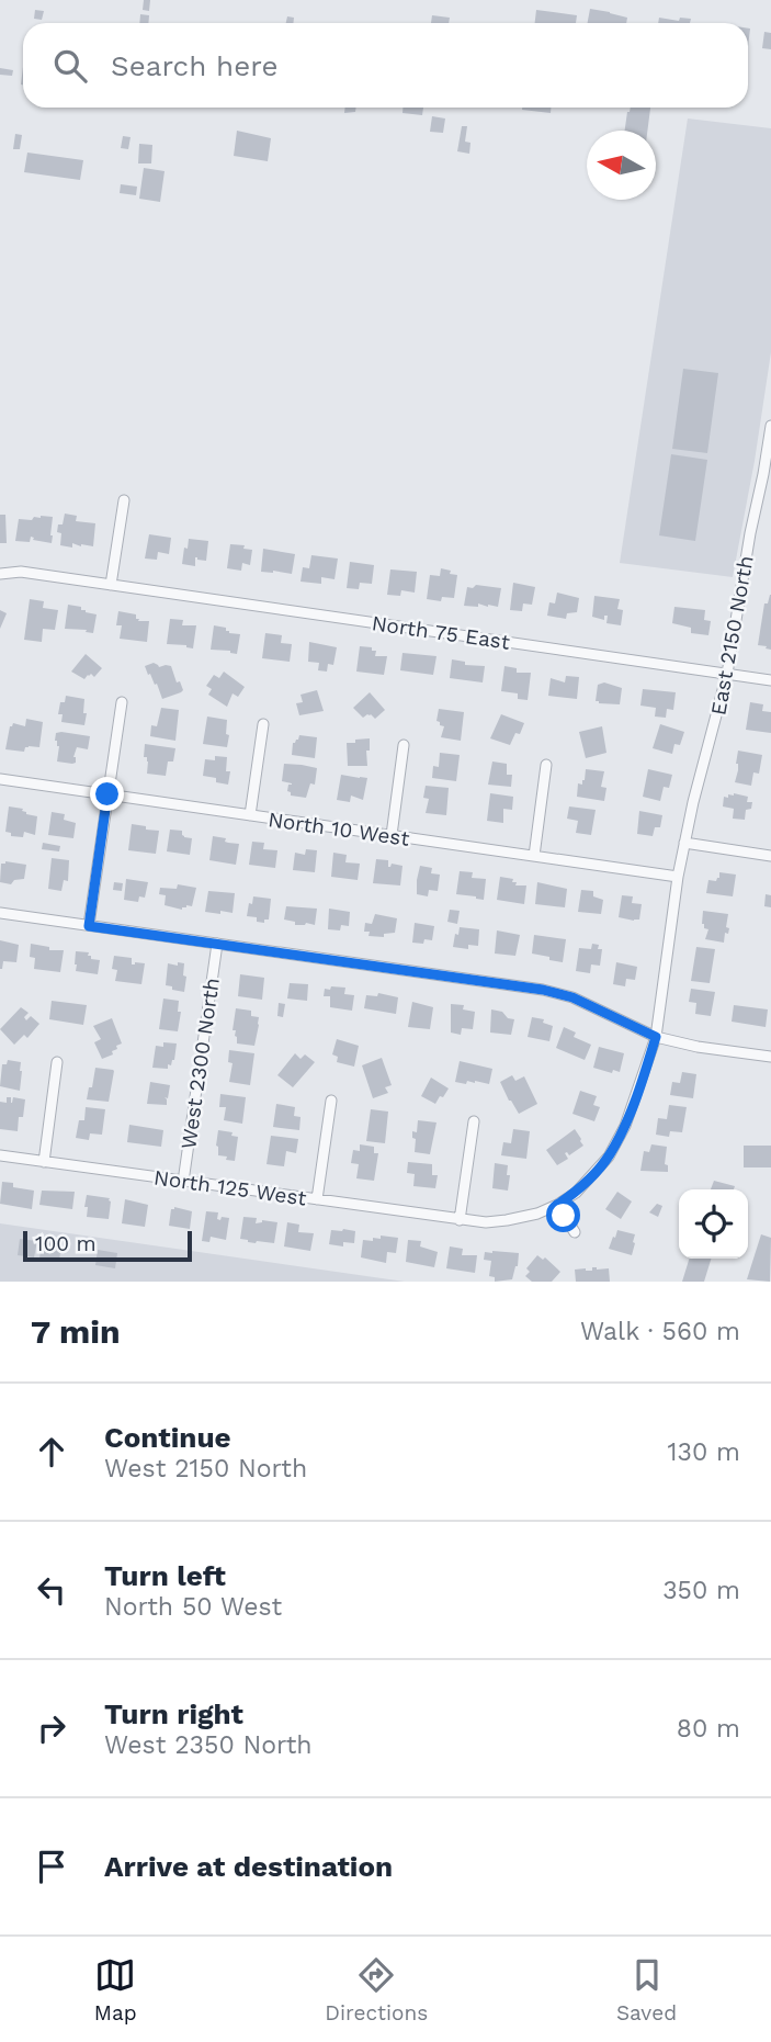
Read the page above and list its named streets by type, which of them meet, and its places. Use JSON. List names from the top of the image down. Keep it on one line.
{"streets":{"street":["North 75 East","East 2150 North","North 10 West","West 2300 North","North 125 West"]},"crossings":[["North 75 East","East 2150 North"],["East 2150 North","North 10 West"],["East 2150 North","North 125 West"],["West 2300 North","North 125 West"]],"scale_bar":"100 m","north":"left","page":{"search":"Search here","scale":"100 m","heading":["7 min","Walk · 560 m"],"list":[["Continue","West 2150 North","130 m"],["Turn left","North 50 West","350 m"],["Turn right","West 2350 North","80 m"],"Arrive at destination"],"nav":["Map","Directions","Saved"]}}
